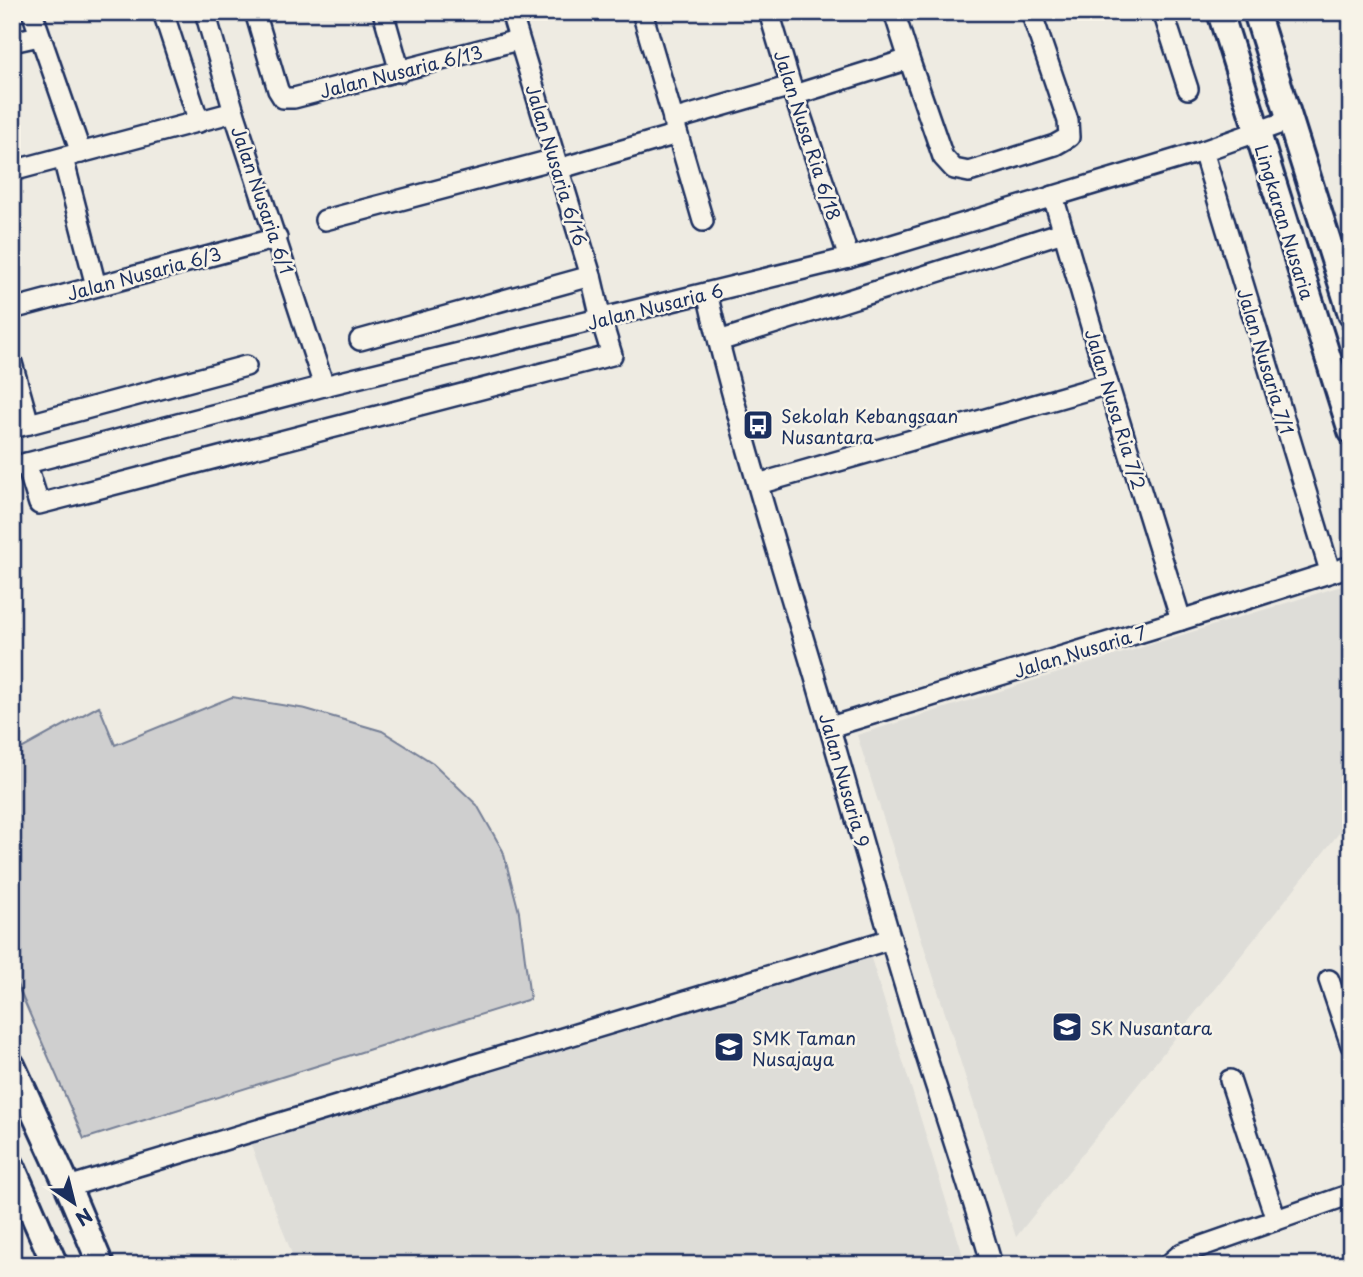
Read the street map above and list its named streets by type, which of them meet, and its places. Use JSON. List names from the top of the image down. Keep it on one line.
{"streets":{"main road":["Lingkaran Nusaria"],"street":["Jalan Nusaria 6/13","Jalan Nusa Ria 6/18","Jalan Nusaria 6/16","Jalan Nusaria 6/1","Jalan Nusaria 6/3","Jalan Nusaria 6","Jalan Nusaria 7/1","Jalan Nusa Ria 7/2","Jalan Nusaria 7","Jalan Nusaria 9"]},"crossings":[["Jalan Nusaria 6/13","Jalan Nusaria 6/16"],["Jalan Nusa Ria 6/18","Jalan Nusaria 6"],["Jalan Nusaria 6/16","Jalan Nusaria 6"],["Jalan Nusaria 6/1","Jalan Nusaria 6/3"],["Jalan Nusaria 6/1","Jalan Nusaria 6"],["Lingkaran Nusaria","Jalan Nusaria 6"],["Jalan Nusaria 6","Jalan Nusaria 7/1"],["Jalan Nusaria 6","Jalan Nusa Ria 7/2"],["Jalan Nusaria 6","Jalan Nusaria 9"],["Jalan Nusaria 7/1","Jalan Nusaria 7"],["Jalan Nusa Ria 7/2","Jalan Nusaria 7"],["Jalan Nusaria 7","Jalan Nusaria 9"]],"places":{"bus stop":["Sekolah Kebangsaan Nusantara"],"school or university":["SK Nusantara","SMK Taman Nusajaya"]},"north":"bottom right"}
